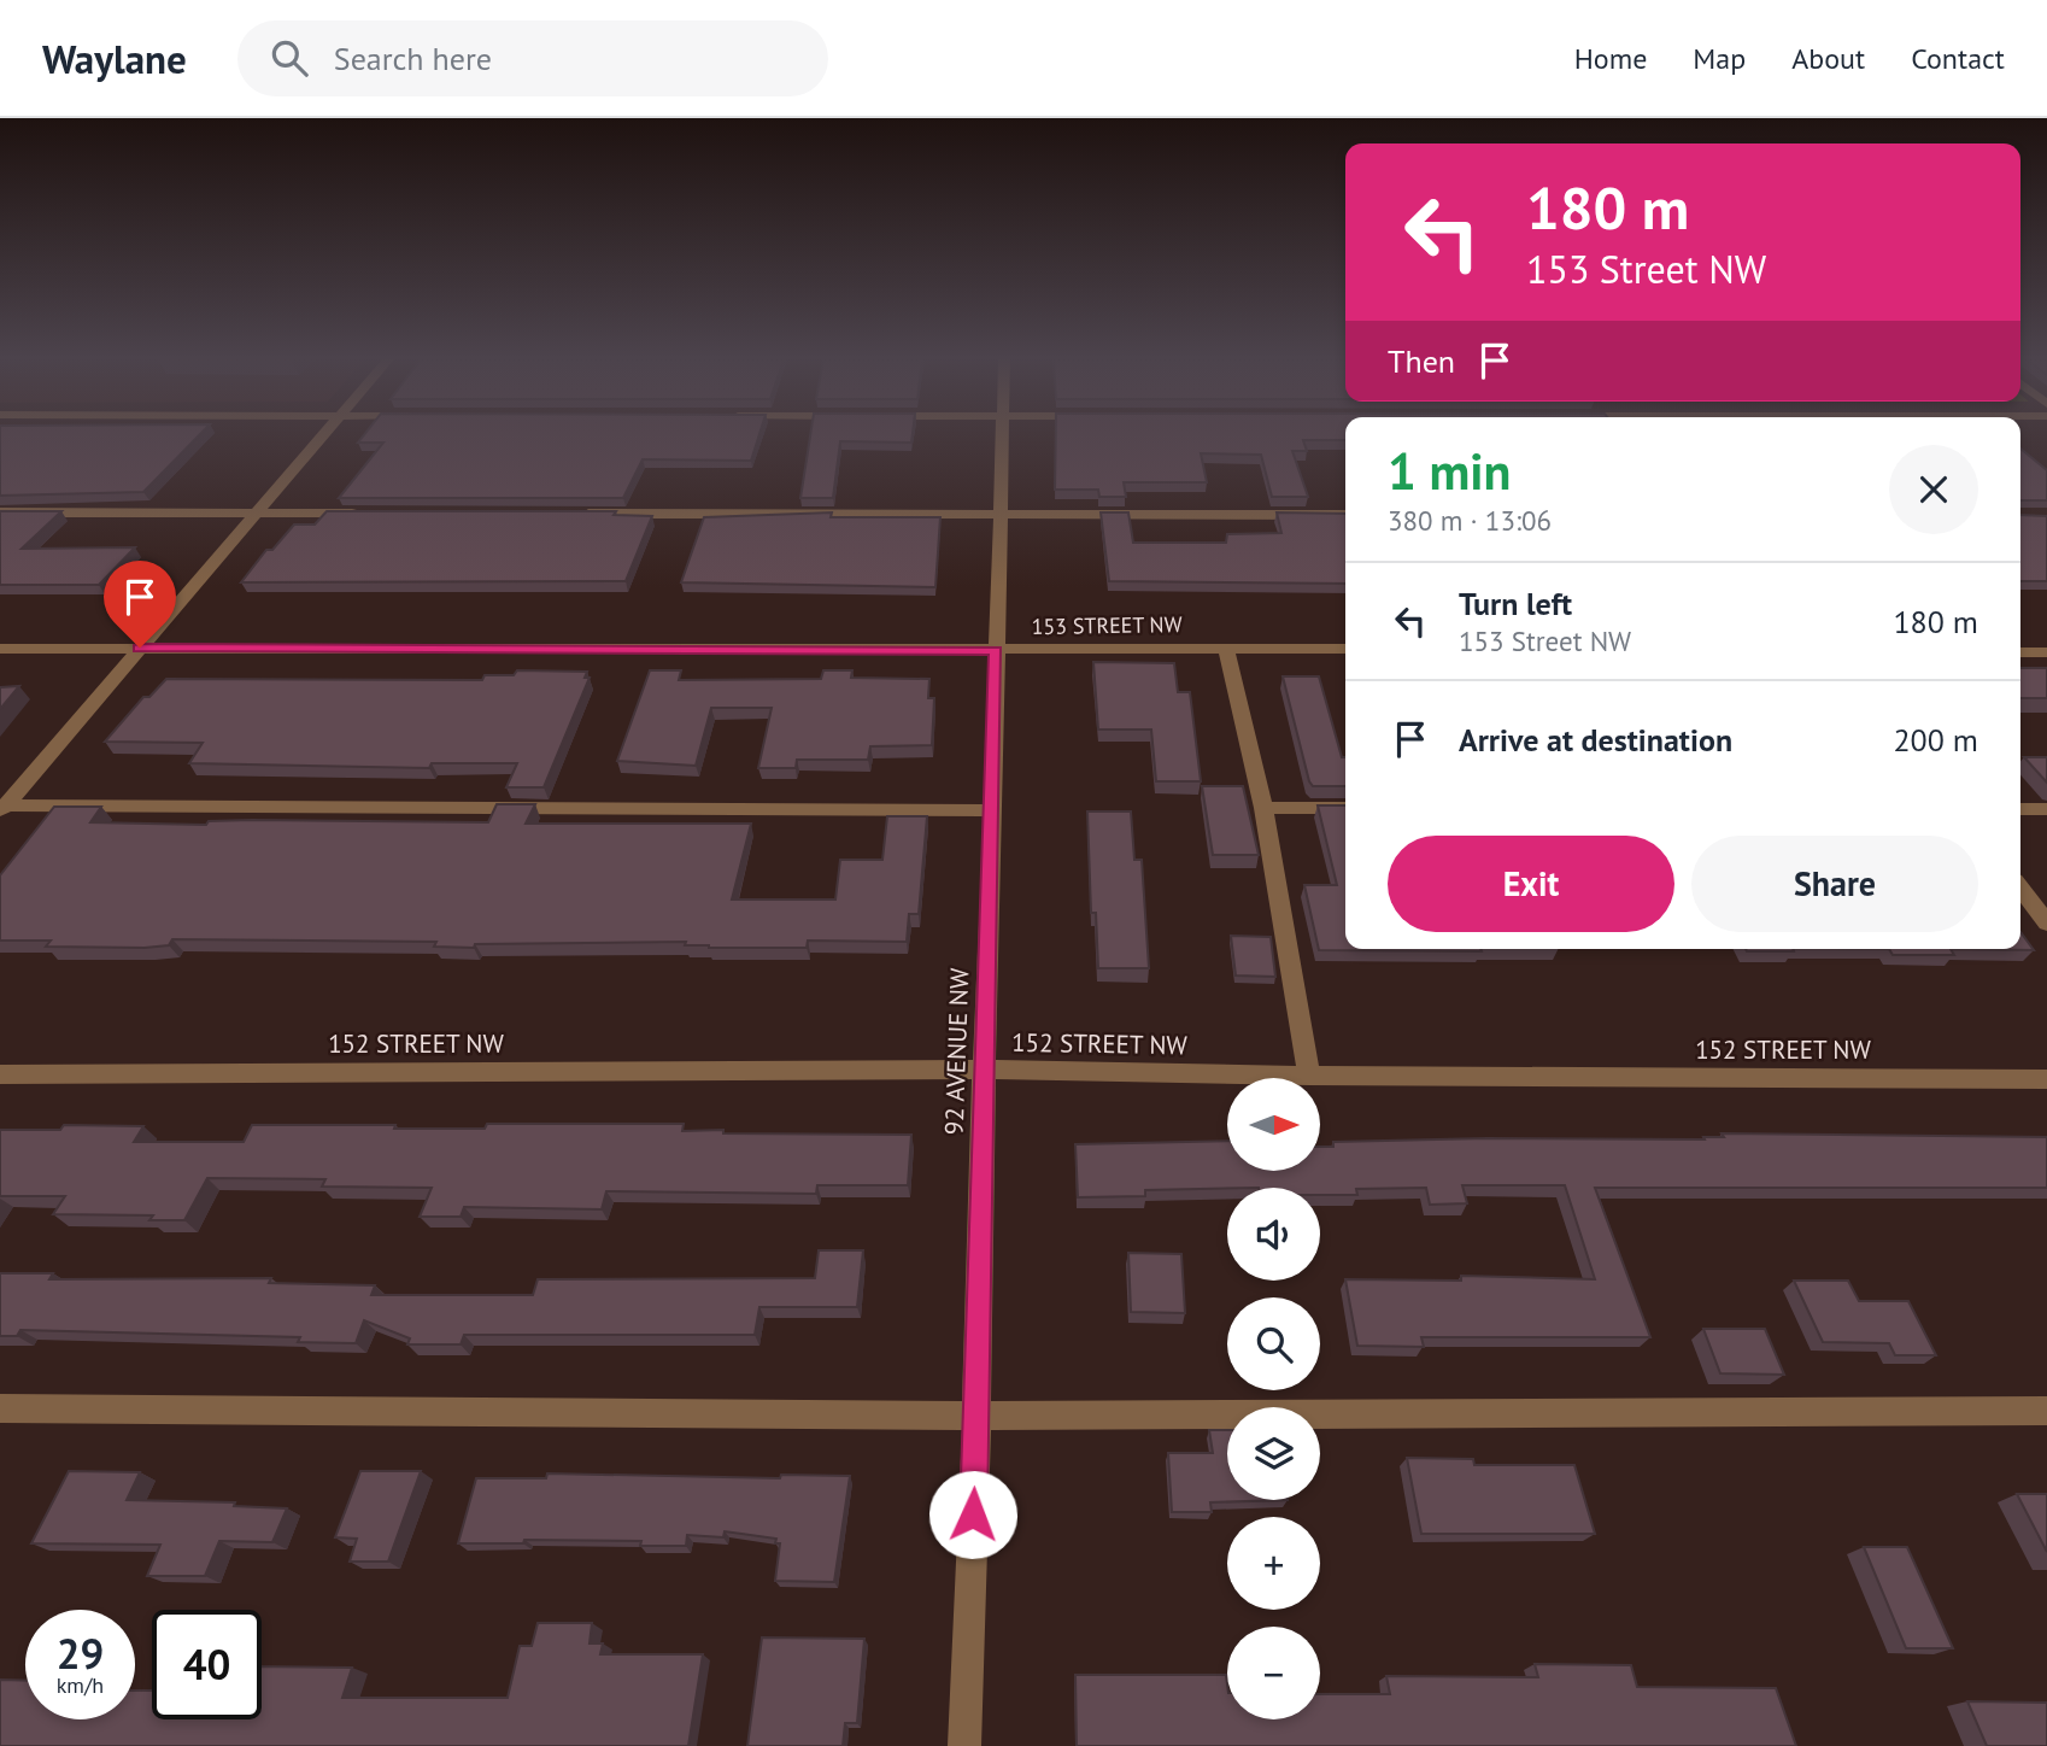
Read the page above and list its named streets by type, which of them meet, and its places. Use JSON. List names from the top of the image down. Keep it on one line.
{"streets":{"street":["153 STREET NW","152 STREET NW","92 AVENUE NW"]},"crossings":[["153 STREET NW","92 AVENUE NW"],["152 STREET NW","92 AVENUE NW"]],"north":"right","page":{"header":"Waylane","search":"Search here","nav":["Home","Map","About","Contact"],"turn":["180 m","153 Street NW"],"then":"Then","heading":["1 min","380 m · 13:06"],"list":[{"name":"Turn left","note":"153 Street NW","value":"180 m"},{"name":"Arrive at destination","value":"200 m"}],"buttons":["Exit","Share"],"map_buttons":["+","−"],"speed":"29 km/h","limit":"40"}}
